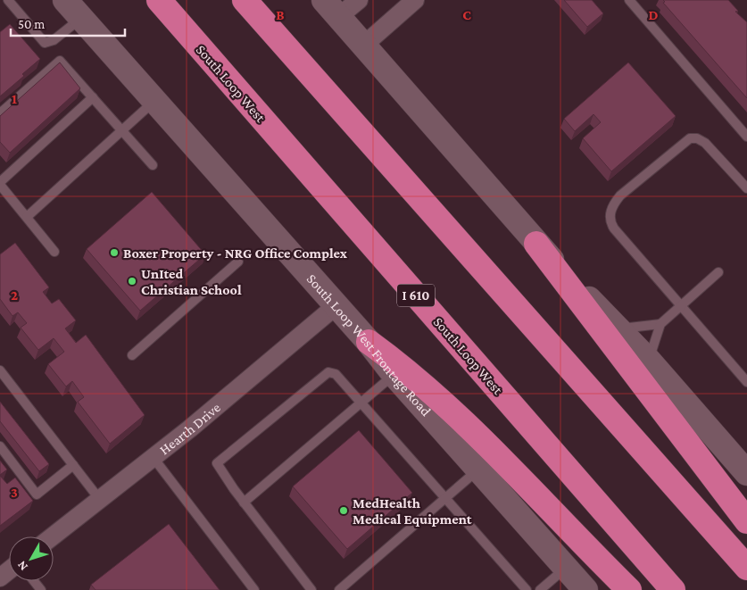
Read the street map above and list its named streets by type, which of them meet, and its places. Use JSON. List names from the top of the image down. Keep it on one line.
{"streets":{"highway":["South Loop West","I 610"],"main road":["South Loop West Frontage Road"],"street":["Hearth Drive"]},"crossings":[["South Loop West Frontage Road","Hearth Drive"]],"places":["Boxer Property - NRG Office Complex","UnIted Christian School","MedHealth Medical Equipment"],"scale_bar":"50 m","north":"bottom left","grid":{"columns":["B","C","D"],"rows":["1","2","3"]}}
